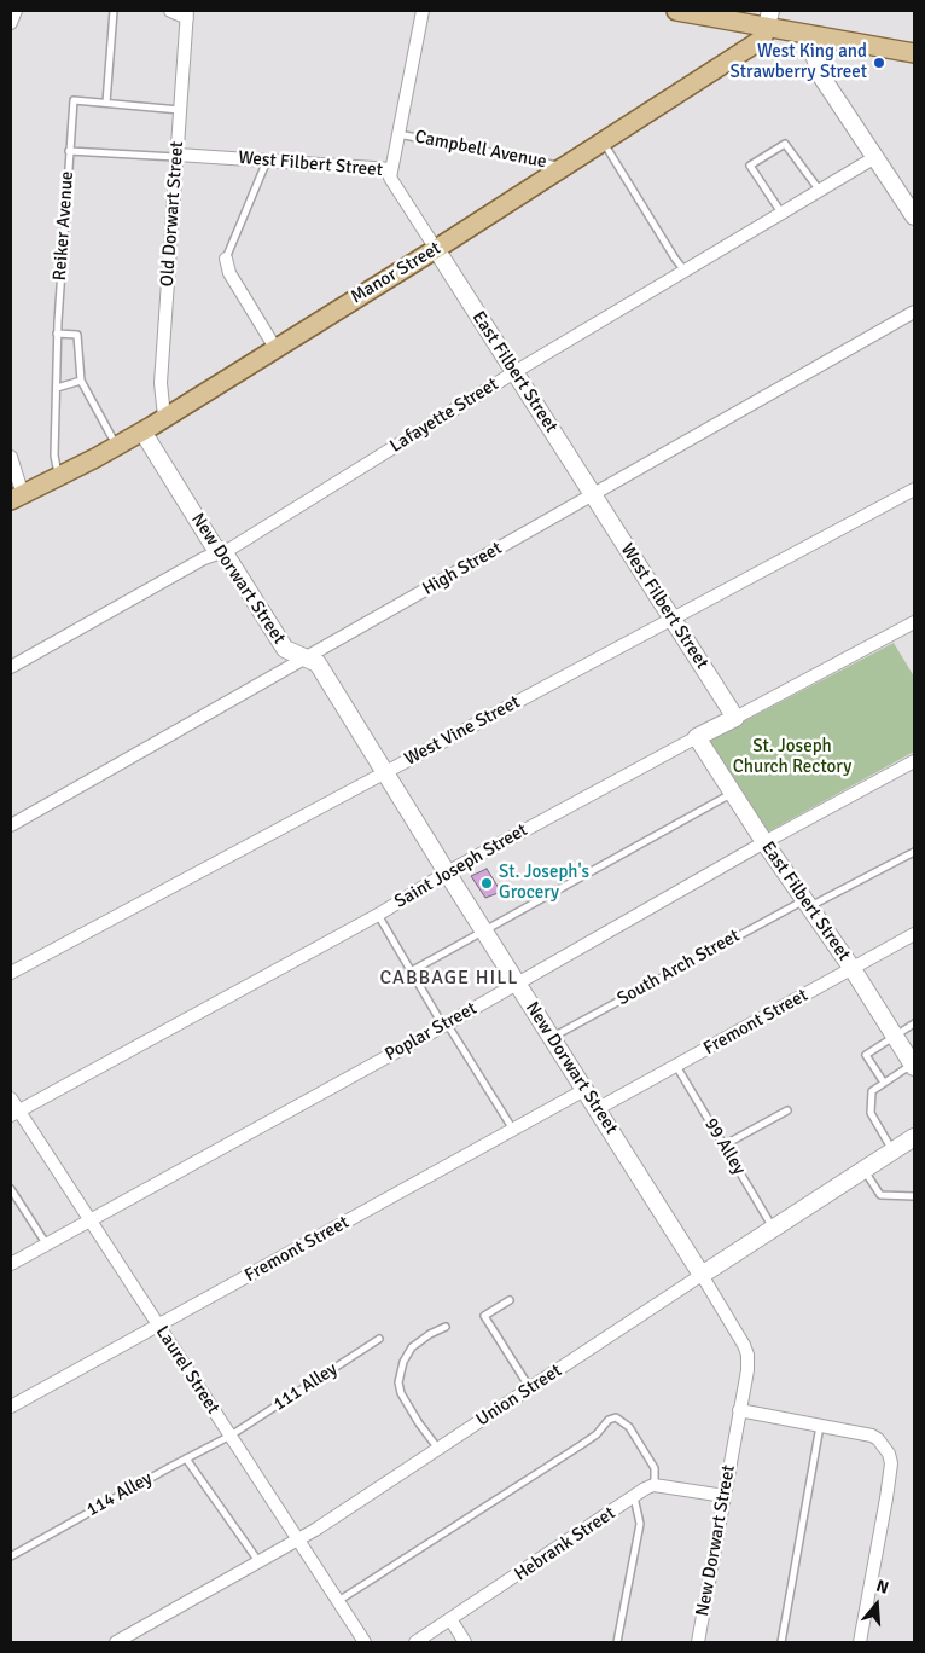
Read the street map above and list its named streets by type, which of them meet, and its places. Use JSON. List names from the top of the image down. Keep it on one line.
{"streets":{"main road":["Manor Street"],"street":["West Filbert Street","Old Dorwart Street","East Filbert Street","Lafayette Street","High Street","New Dorwart Street","West Vine Street","Saint Joseph Street","Fremont Street","Poplar Street","Laurel Street","Union Street","Hebrank Street"],"lane":["Campbell Avenue","Reiker Avenue","South Arch Street","99 Alley","111 Alley","114 Alley"]},"crossings":[["Campbell Avenue","Manor Street"],["West Filbert Street","Old Dorwart Street"],["West Filbert Street","Manor Street"],["West Filbert Street","East Filbert Street"],["West Filbert Street","High Street"],["West Filbert Street","West Vine Street"],["West Filbert Street","Saint Joseph Street"],["Old Dorwart Street","Manor Street"],["Reiker Avenue","Manor Street"],["Manor Street","East Filbert Street"],["Manor Street","New Dorwart Street"],["East Filbert Street","Lafayette Street"],["East Filbert Street","High Street"],["East Filbert Street","Saint Joseph Street"],["East Filbert Street","South Arch Street"],["East Filbert Street","Fremont Street"],["East Filbert Street","Poplar Street"],["Lafayette Street","New Dorwart Street"],["High Street","New Dorwart Street"],["New Dorwart Street","West Vine Street"],["New Dorwart Street","Saint Joseph Street"],["New Dorwart Street","South Arch Street"],["New Dorwart Street","Fremont Street"],["New Dorwart Street","Poplar Street"],["New Dorwart Street","Union Street"],["Saint Joseph Street","Laurel Street"],["Fremont Street","99 Alley"],["Fremont Street","Laurel Street"],["Poplar Street","Laurel Street"],["99 Alley","Union Street"],["Laurel Street","111 Alley"],["Laurel Street","Union Street"],["Laurel Street","114 Alley"],["111 Alley","114 Alley"]],"districts":["CABBAGE HILL"],"parks":["St. Joseph Church Rectory"],"places":["West King and Strawberry Street","St. Joseph's Grocery"],"north":"top"}
